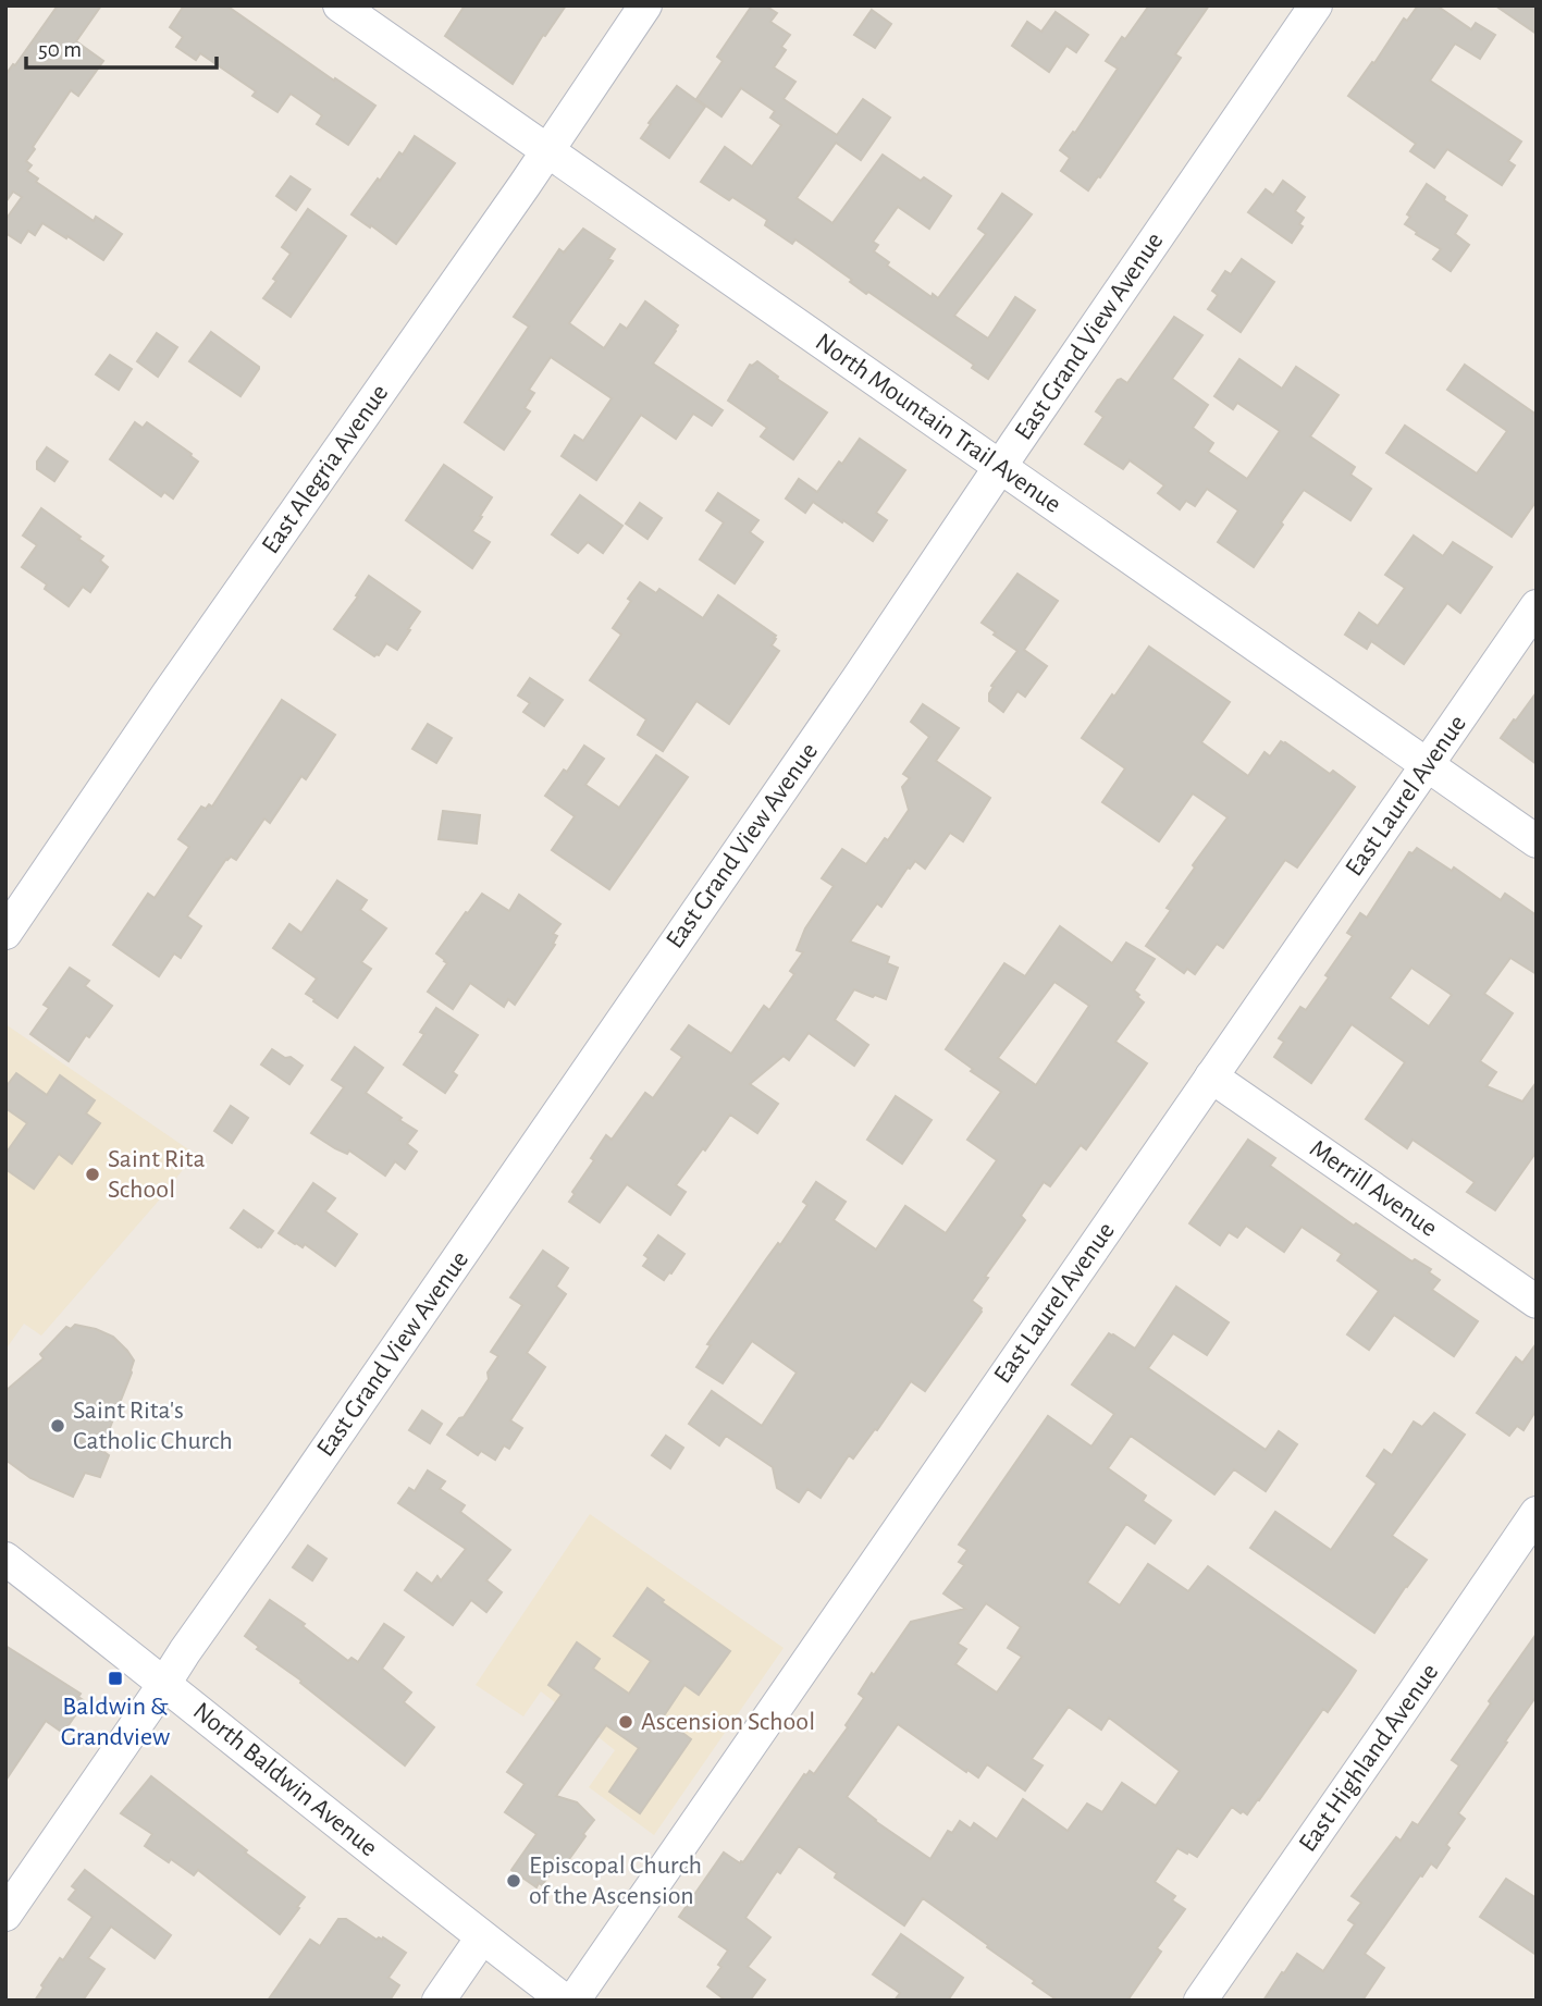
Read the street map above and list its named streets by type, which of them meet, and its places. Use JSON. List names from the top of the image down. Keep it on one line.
{"streets":{"street":["East Grand View Avenue","North Mountain Trail Avenue","East Alegria Avenue","East Laurel Avenue","Merrill Avenue","East Highland Avenue","North Baldwin Avenue"]},"crossings":[["East Grand View Avenue","North Mountain Trail Avenue"],["East Grand View Avenue","North Baldwin Avenue"],["North Mountain Trail Avenue","East Alegria Avenue"],["North Mountain Trail Avenue","East Laurel Avenue"],["East Laurel Avenue","Merrill Avenue"]],"places":{"other":["Saint Rita School","Saint Rita's Catholic Church","Ascension School","Episcopal Church of the Ascension"],"transit":["Baldwin & Grandview"]},"scale_bar":"50 m"}
